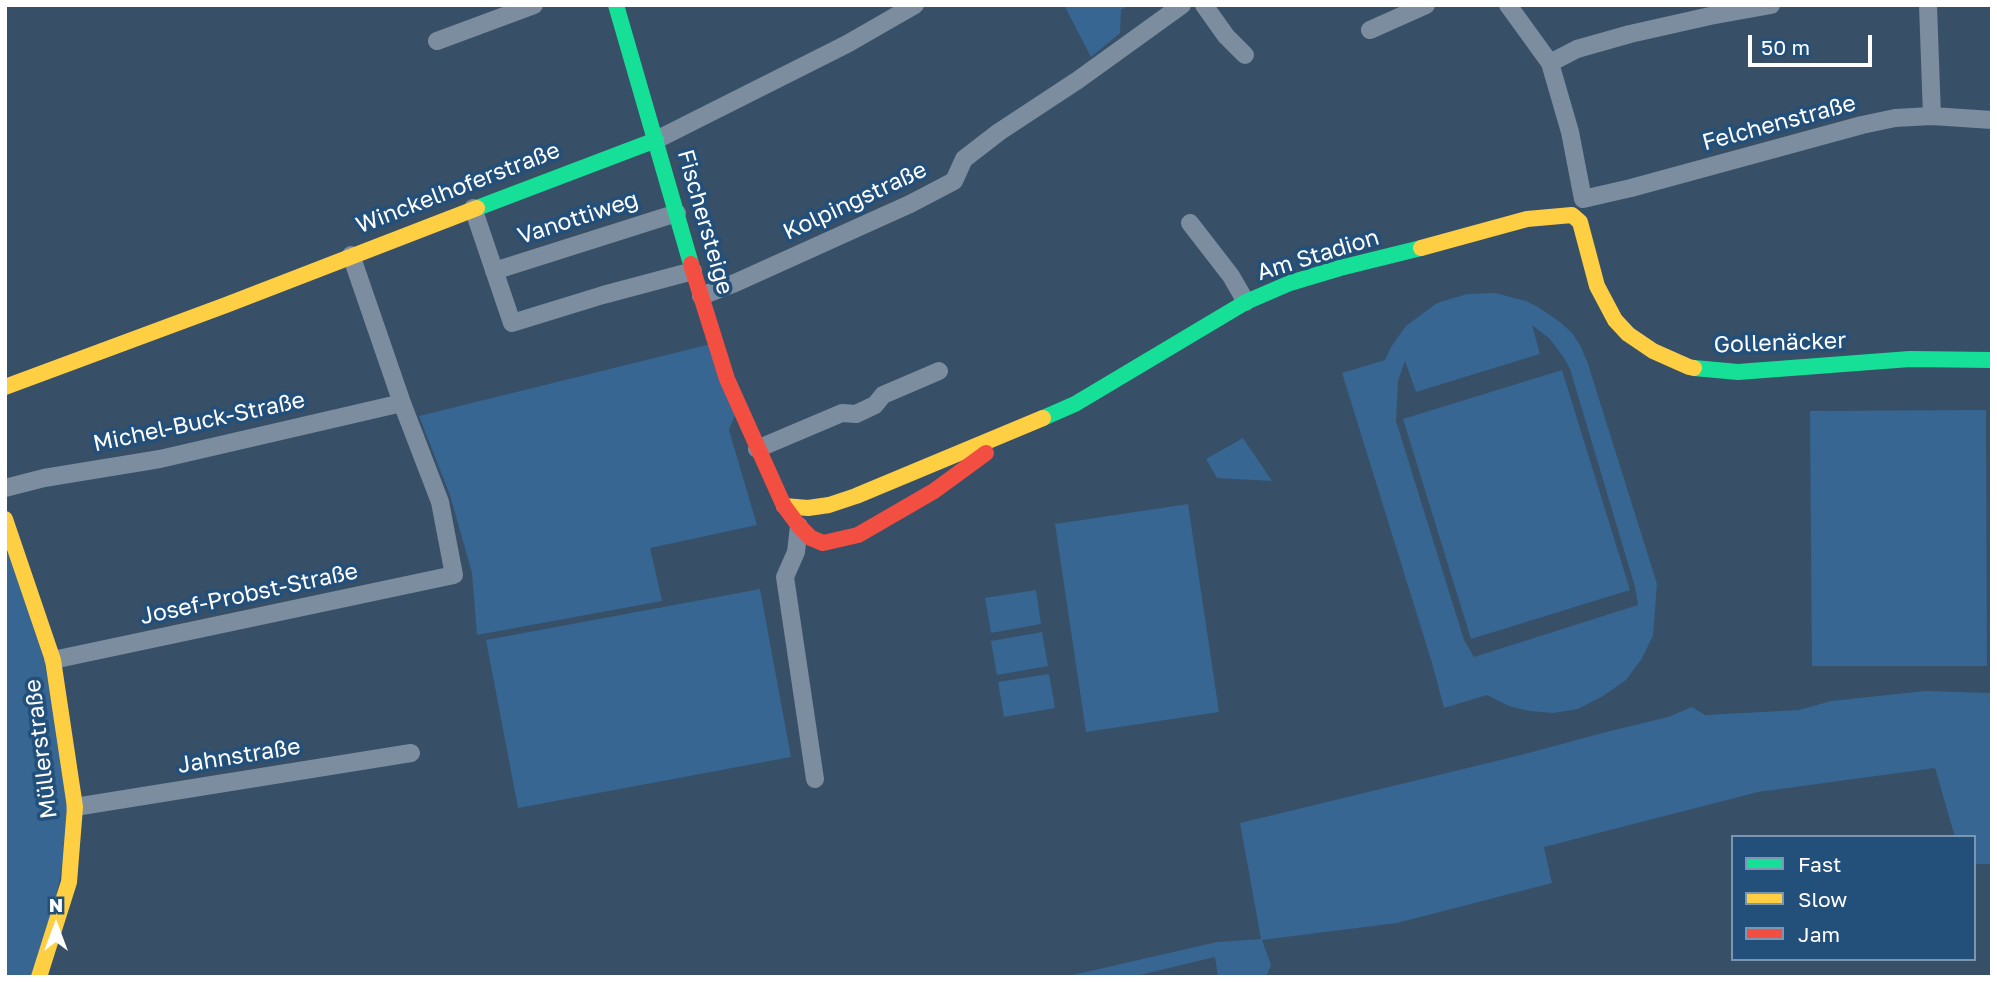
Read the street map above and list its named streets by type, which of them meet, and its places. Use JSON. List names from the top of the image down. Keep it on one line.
{"streets":{"street":["Felchenstraße","Winckelhoferstraße","Kolpingstraße","Vanottiweg","Fischersteige","Am Stadion","Gollenäcker","Michel-Buck-Straße","Josef-Probst-Straße","Müllerstraße","Jahnstraße"]},"crossings":[["Winckelhoferstraße","Fischersteige"],["Kolpingstraße","Fischersteige"],["Vanottiweg","Fischersteige"],["Fischersteige","Am Stadion"],["Am Stadion","Gollenäcker"],["Michel-Buck-Straße","Josef-Probst-Straße"],["Josef-Probst-Straße","Müllerstraße"],["Müllerstraße","Jahnstraße"]],"legend":["Fast","Slow","Jam"],"scale_bar":"50 m","north":"top"}
